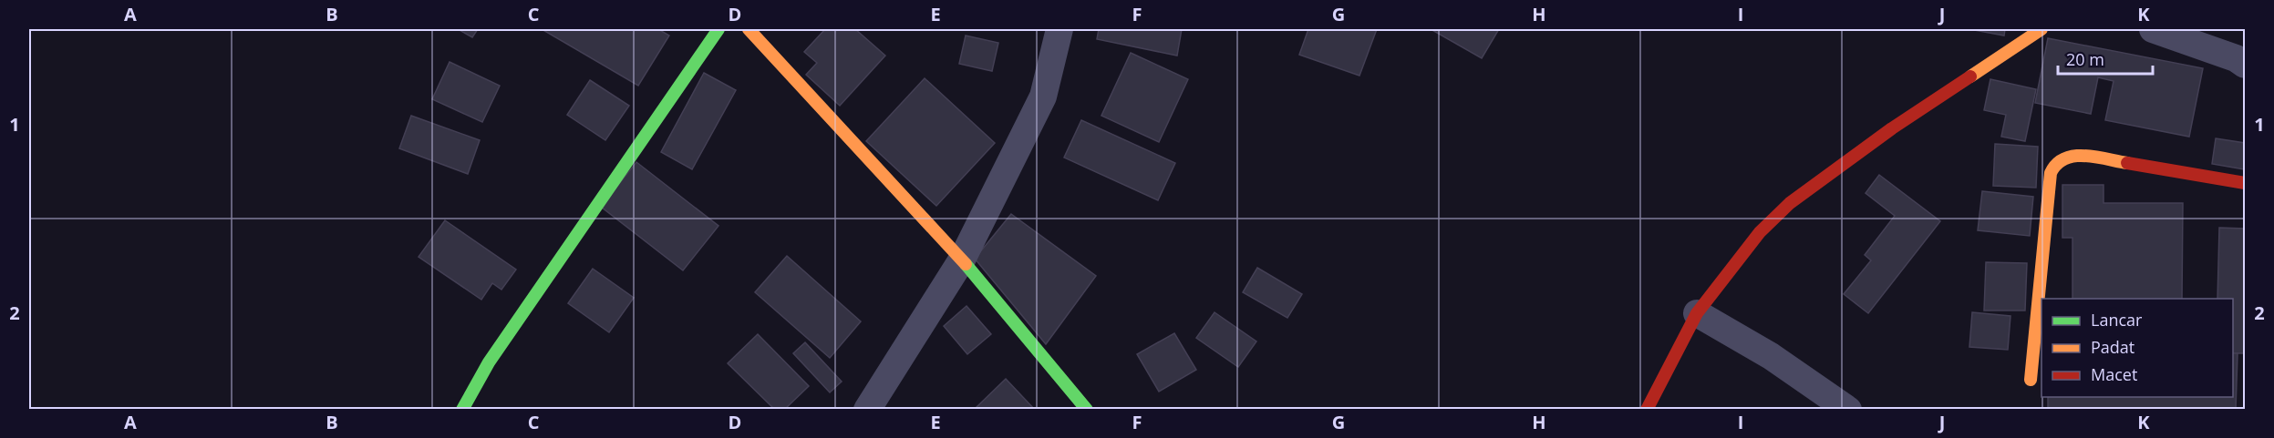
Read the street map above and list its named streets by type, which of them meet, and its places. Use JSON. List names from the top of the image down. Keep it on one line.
{"legend":["Lancar","Padat","Macet"],"scale_bar":"20 m","grid":{"columns":["A","B","C","D","E","F","G","H","I","J","K"],"rows":["1","2"]}}
